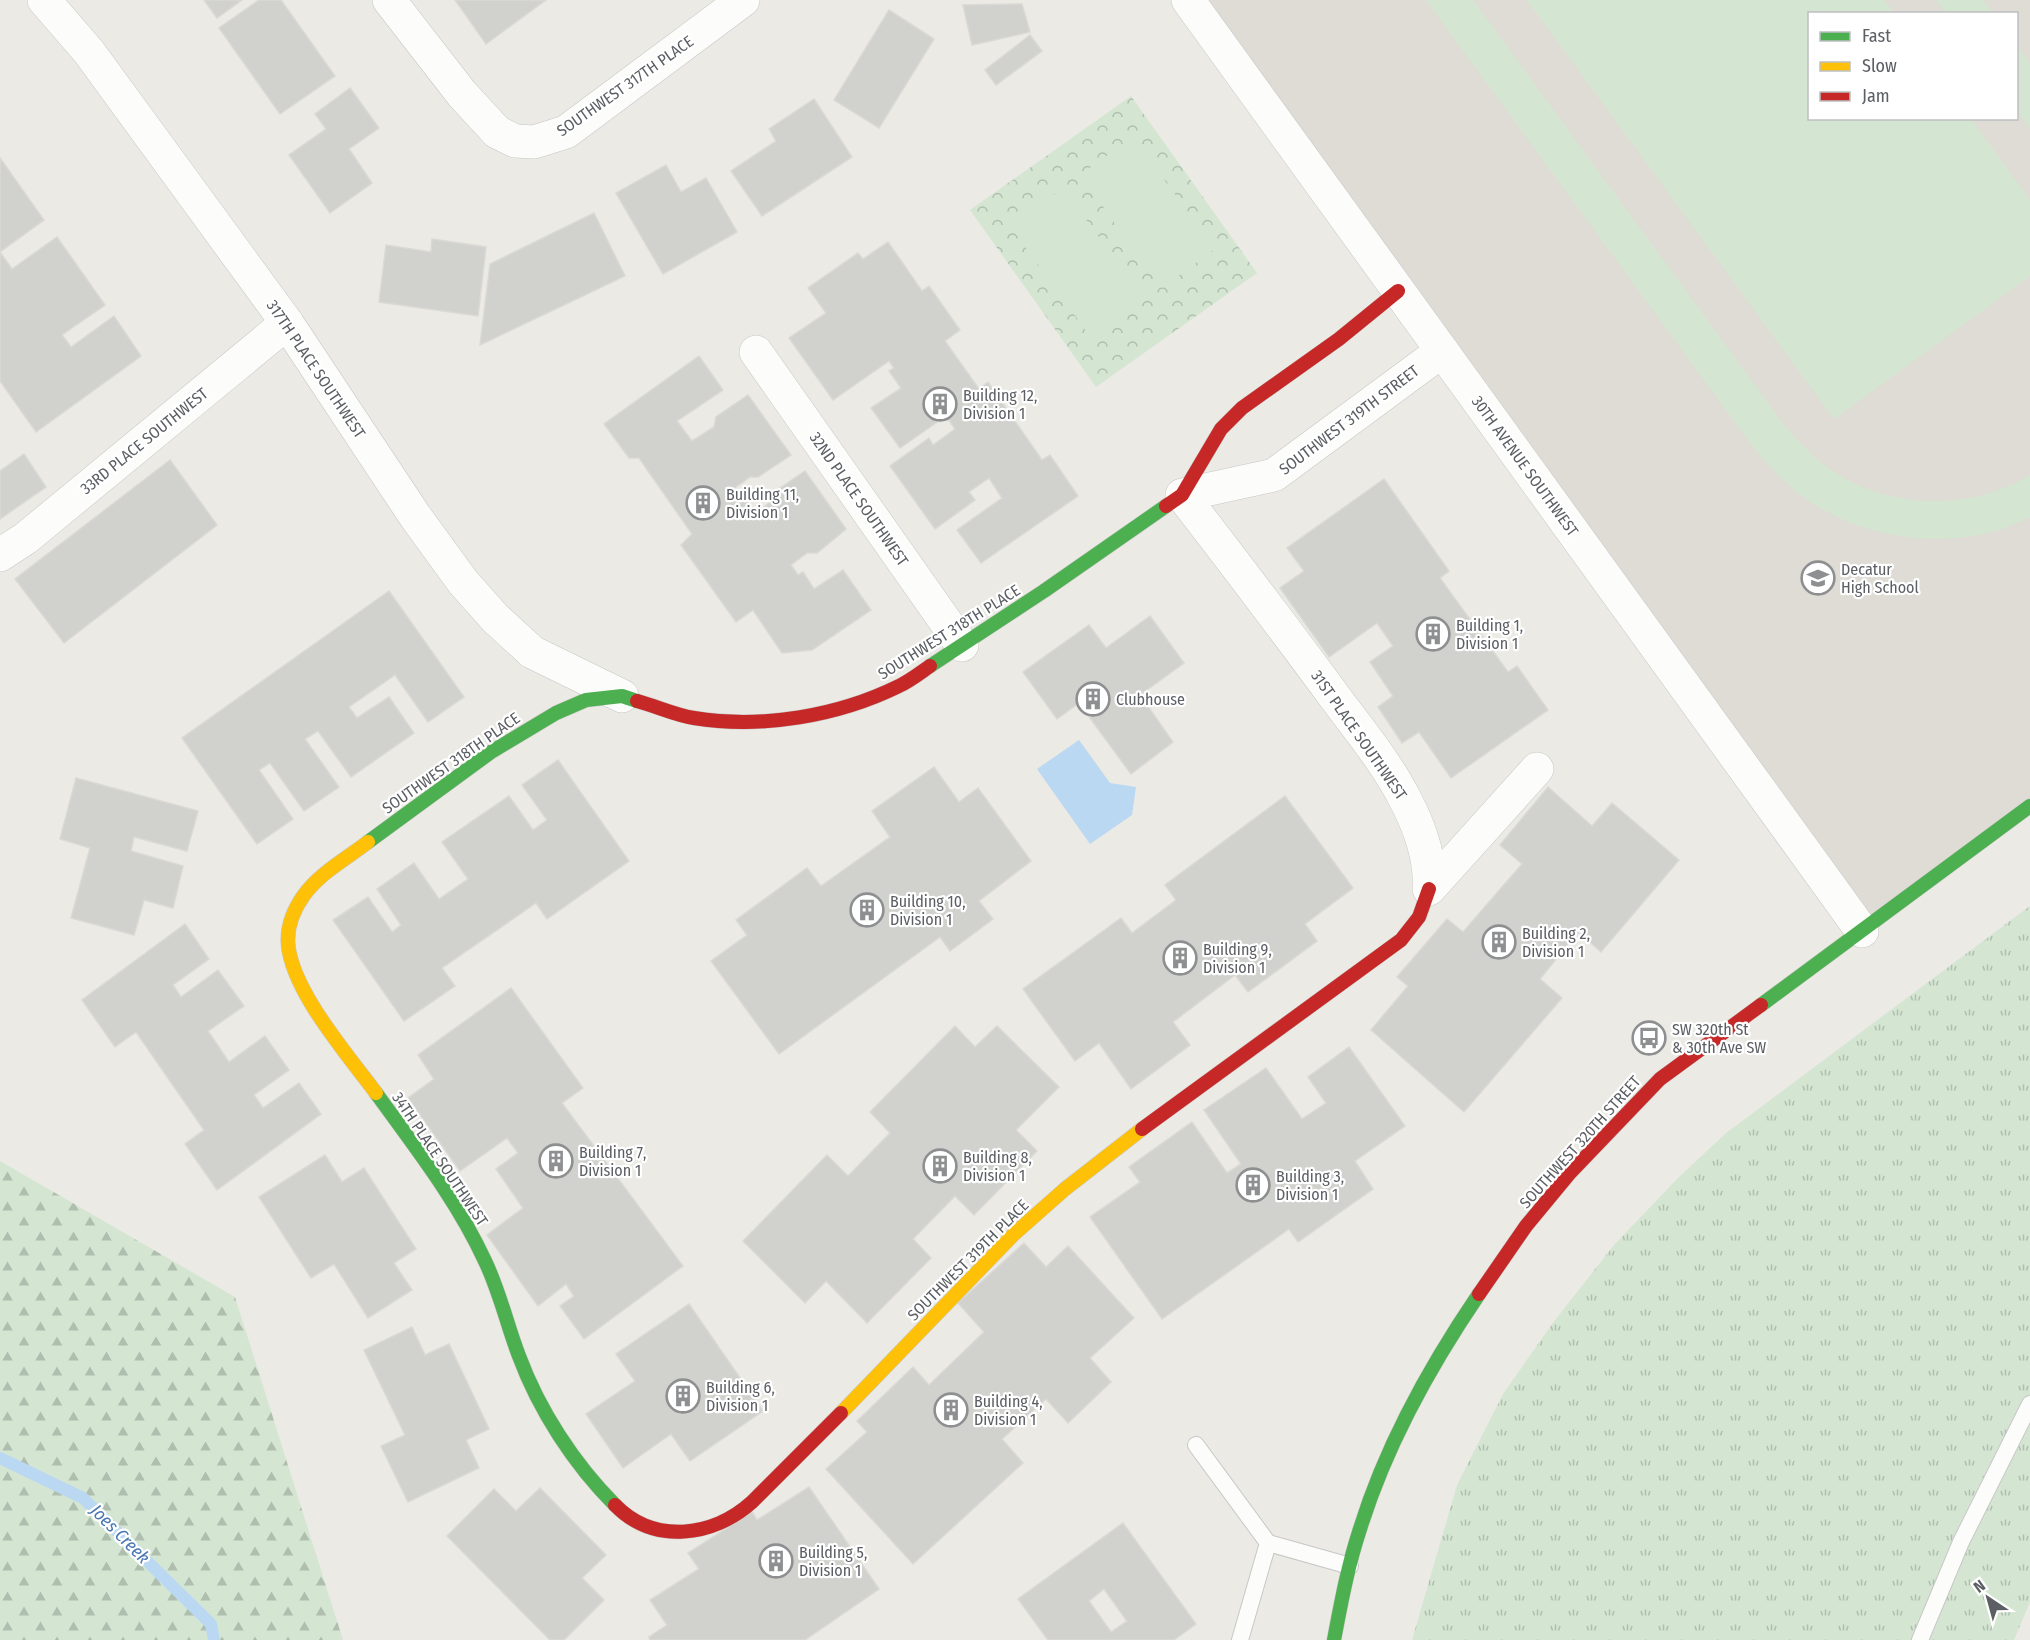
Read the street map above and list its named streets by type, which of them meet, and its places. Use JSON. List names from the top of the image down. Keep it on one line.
{"streets":{"street":["SOUTHWEST 317TH PLACE","317TH PLACE SOUTHWEST","SOUTHWEST 319TH STREET","33RD PLACE SOUTHWEST","30TH AVENUE SOUTHWEST","32ND PLACE SOUTHWEST","SOUTHWEST 318TH PLACE","31ST PLACE SOUTHWEST","SOUTHWEST 320TH STREET","34TH PLACE SOUTHWEST","SOUTHWEST 319TH PLACE"]},"crossings":[["317TH PLACE SOUTHWEST","33RD PLACE SOUTHWEST"],["317TH PLACE SOUTHWEST","SOUTHWEST 318TH PLACE"],["SOUTHWEST 319TH STREET","30TH AVENUE SOUTHWEST"],["SOUTHWEST 319TH STREET","SOUTHWEST 318TH PLACE"],["SOUTHWEST 319TH STREET","31ST PLACE SOUTHWEST"],["30TH AVENUE SOUTHWEST","SOUTHWEST 320TH STREET"],["32ND PLACE SOUTHWEST","SOUTHWEST 318TH PLACE"],["SOUTHWEST 318TH PLACE","34TH PLACE SOUTHWEST"],["31ST PLACE SOUTHWEST","SOUTHWEST 319TH PLACE"],["34TH PLACE SOUTHWEST","SOUTHWEST 319TH PLACE"]],"water":["Joes Creek"],"places":{"building":["Building 12, Division 1","Building 11, Division 1","Building 1, Division 1","Clubhouse","Building 10, Division 1","Building 2, Division 1","Building 9, Division 1","Building 7, Division 1","Building 8, Division 1","Building 3, Division 1","Building 6, Division 1","Building 4, Division 1","Building 5, Division 1"],"school or university":["Decatur High School"],"bus stop":["SW 320th St & 30th Ave SW"]},"legend":["Fast","Slow","Jam"],"north":"top left"}
